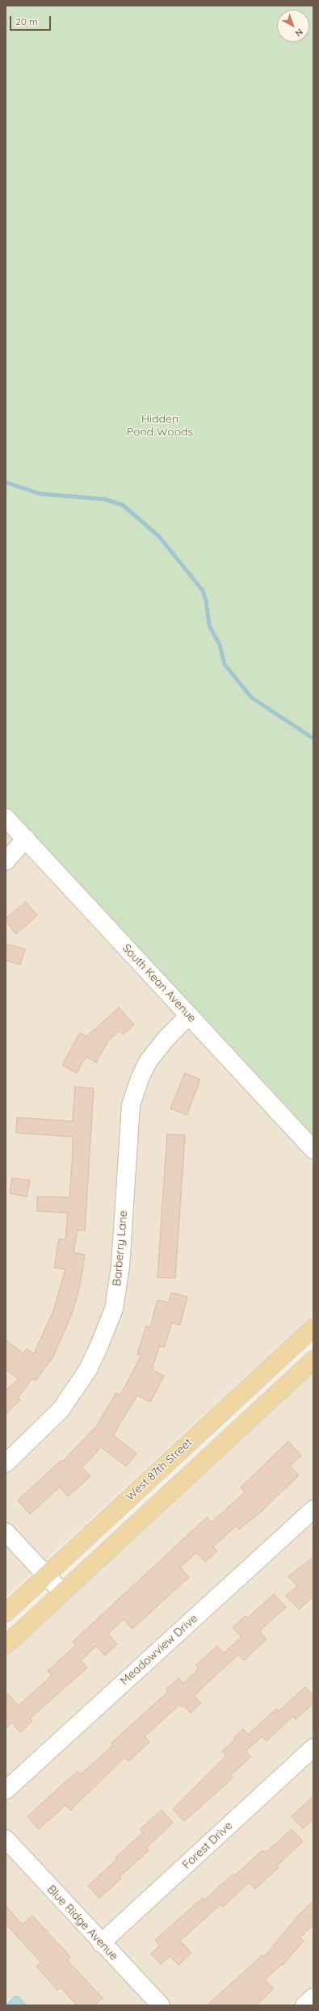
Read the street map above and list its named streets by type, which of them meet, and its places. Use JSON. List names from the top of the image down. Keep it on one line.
{"streets":{"main road":["West 87th Street"],"street":["South Kean Avenue","Barberry Lane","Meadowview Drive","Forest Drive","Blue Ridge Avenue"]},"crossings":[["South Kean Avenue","Barberry Lane"],["Forest Drive","Blue Ridge Avenue"]],"parks":["Hidden Pond Woods"],"scale_bar":"20 m","north":"bottom right"}
